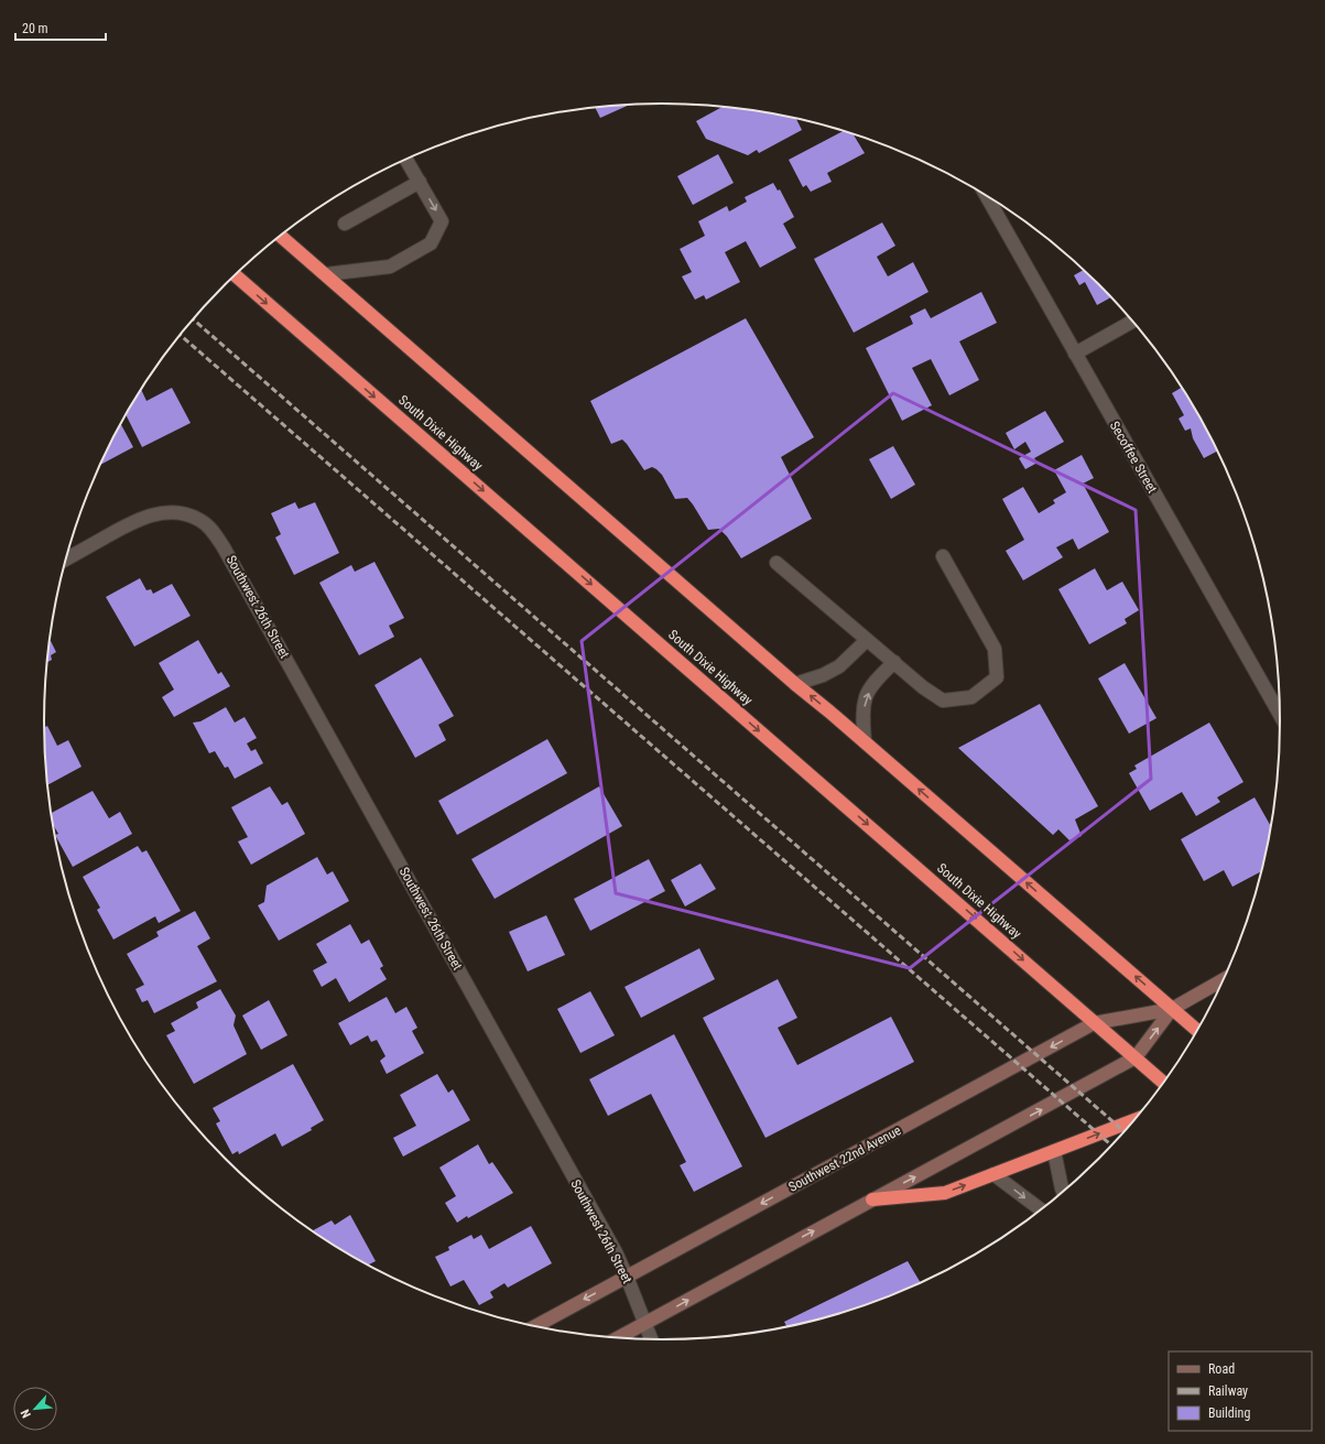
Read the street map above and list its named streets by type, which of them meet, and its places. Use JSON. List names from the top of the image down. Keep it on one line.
{"streets":{"highway":["South Dixie Highway"],"main road":["Southwest 22nd Avenue"],"street":["Secoffee Street","Southwest 26th Street"]},"crossings":[["South Dixie Highway","Southwest 22nd Avenue"],["Southwest 26th Street","Southwest 22nd Avenue"]],"legend":["Road","Railway","Building"],"scale_bar":"20 m","north":"bottom left"}
